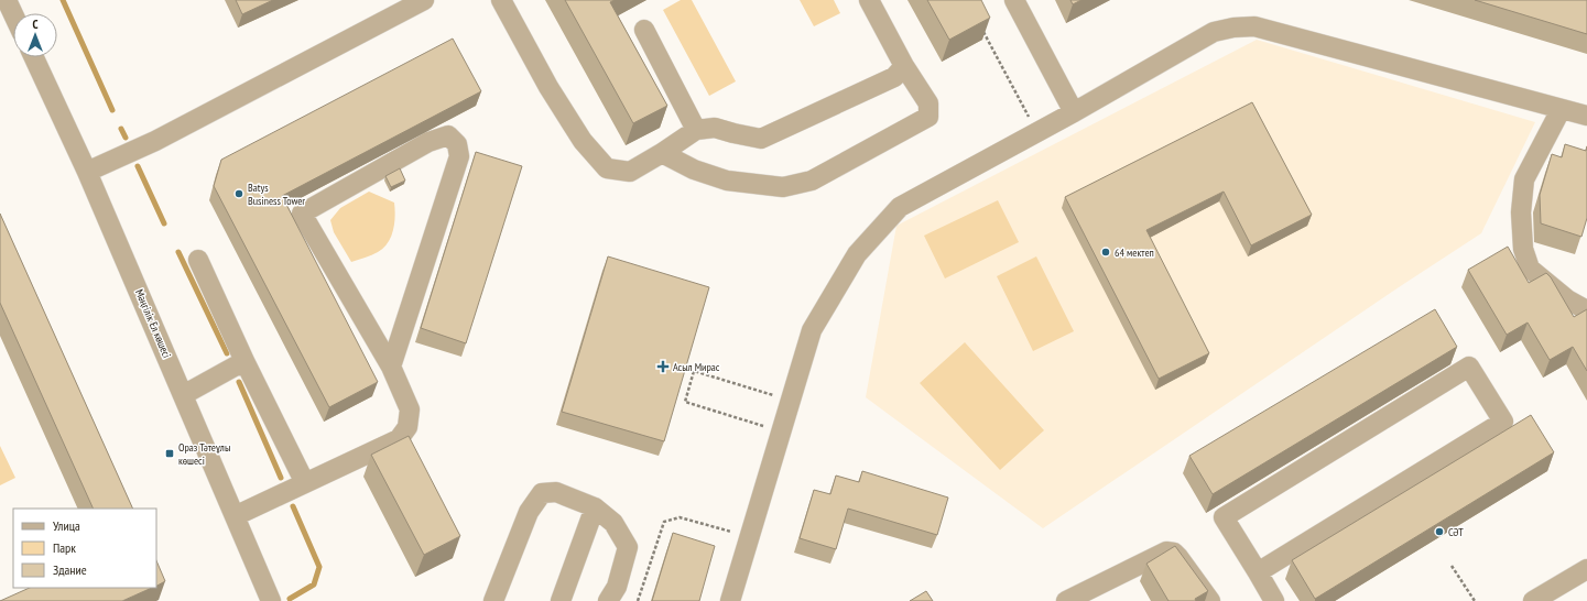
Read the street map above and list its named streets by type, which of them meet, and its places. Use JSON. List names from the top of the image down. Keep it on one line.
{"streets":{"street":["Мәңгілік Ел көшесі"]},"places":{"other":["Batys Business Tower","64 мектеп","СӘТ"],"health":["Асыл Мирас"],"transit":["Ораз Тәтеұлы көшесі"]},"legend":["Улица","Парк","Здание"],"north":"top"}
